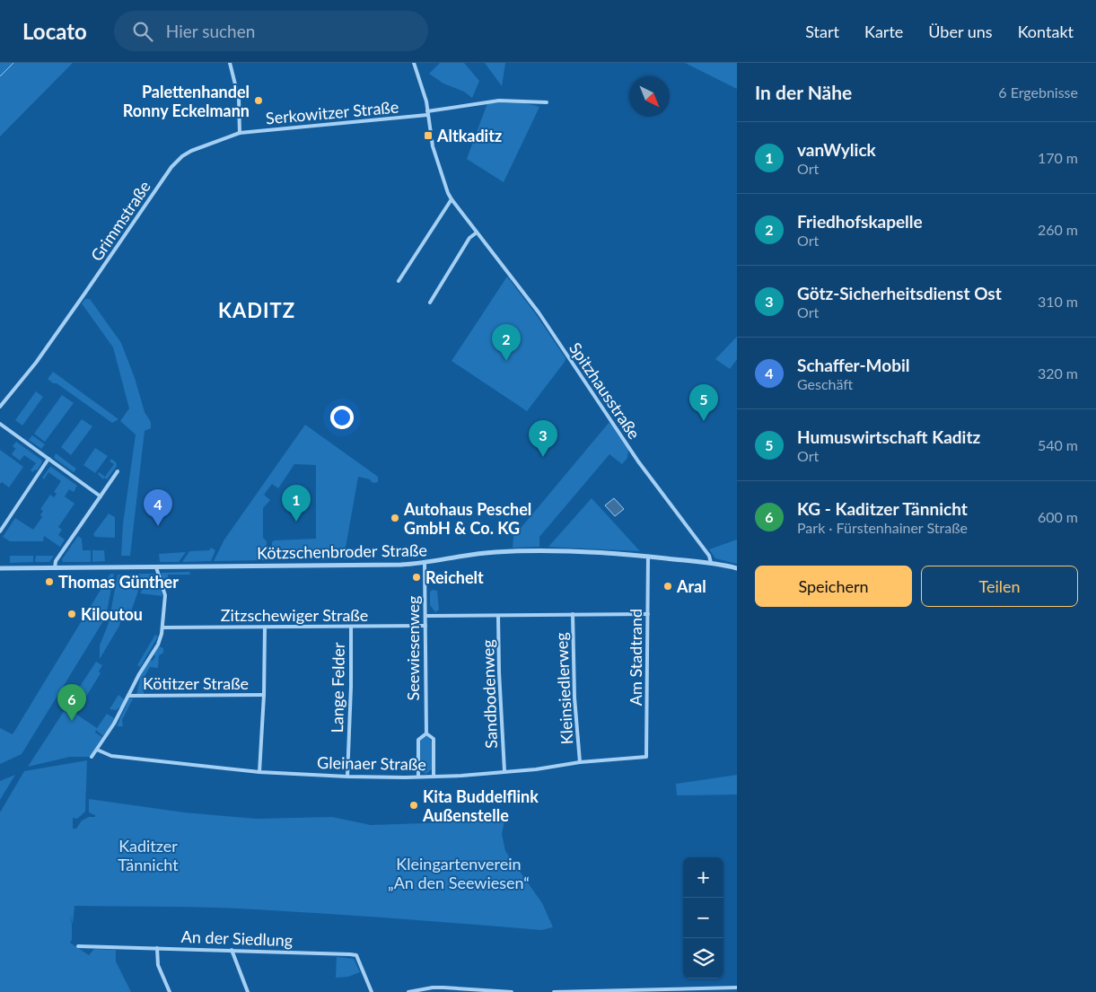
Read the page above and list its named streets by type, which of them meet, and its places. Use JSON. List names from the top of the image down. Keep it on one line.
{"streets":{"street":["Serkowitzer Straße","Grimmstraße","Spitzhausstraße","Kötzschenbroder Straße","Zitzschewiger Straße","Seewiesenweg","Am Stadtrand","Kötitzer Straße","Lange Felder","Kleinsiedlerweg","Sandbodenweg","Gleinaer Straße","An der Siedlung"]},"crossings":[["Serkowitzer Straße","Grimmstraße"],["Serkowitzer Straße","Spitzhausstraße"],["Spitzhausstraße","Kötzschenbroder Straße"],["Kötzschenbroder Straße","Seewiesenweg"],["Kötzschenbroder Straße","Am Stadtrand"],["Zitzschewiger Straße","Seewiesenweg"],["Zitzschewiger Straße","Lange Felder"],["Seewiesenweg","Gleinaer Straße"],["Am Stadtrand","Gleinaer Straße"],["Lange Felder","Gleinaer Straße"],["Kleinsiedlerweg","Gleinaer Straße"],["Sandbodenweg","Gleinaer Straße"]],"districts":["KADITZ"],"parks":["Kaditzer Tännicht","Kleingartenverein „An den Seewiesen“"],"places":{"other":["Palettenhandel Ronny Eckelmann","Autohaus Peschel GmbH & Co. KG","Reichelt","Thomas Günther","Aral","Kiloutou","Kita Buddelflink Außenstelle"],"transit":["Altkaditz"]},"north":"bottom right","page":{"header":"Locato","search":"Hier suchen","nav":["Start","Karte","Über uns","Kontakt"],"heading":["In der Nähe","6 Ergebnisse"],"list":[{"mark":"1","name":"vanWylick","note":"Ort","value":"170 m"},{"mark":"2","name":"Friedhofskapelle","note":"Ort","value":"260 m"},{"mark":"3","name":"Götz-Sicherheitsdienst Ost","note":"Ort","value":"310 m"},{"mark":"4","name":"Schaffer-Mobil","note":"Geschäft","value":"320 m"},{"mark":"5","name":"Humuswirtschaft Kaditz","note":"Ort","value":"540 m"},{"mark":"6","name":"KG - Kaditzer Tännicht","note":"Park · Fürstenhainer Straße","value":"600 m"}],"pins":["2","5","3","1","4","6"],"buttons":["Speichern","Teilen"],"map_buttons":["+","−"]}}
